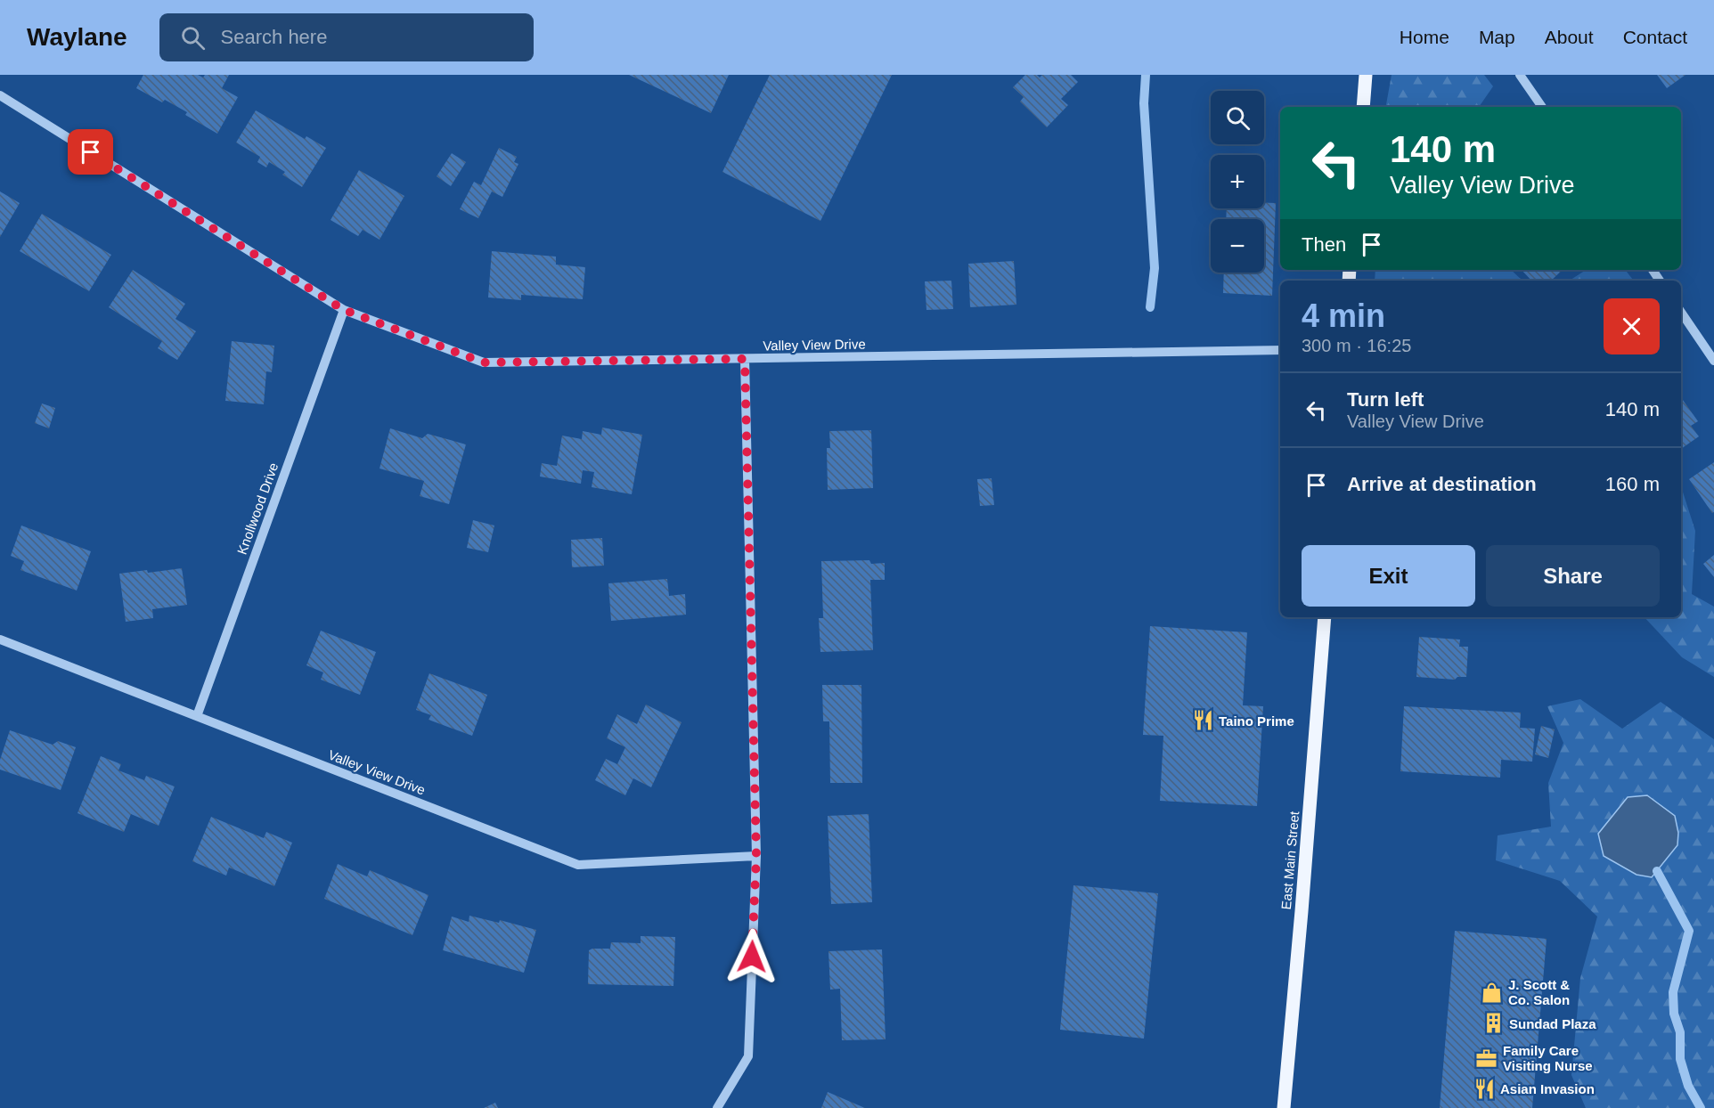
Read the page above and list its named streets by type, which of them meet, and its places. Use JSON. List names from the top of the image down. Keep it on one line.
{"streets":{"main road":["East Main Street"],"street":["Valley View Drive","Knollwood Drive"]},"crossings":[["Valley View Drive","Knollwood Drive"]],"places":{"restaurant":["Taino Prime","Asian Invasion"],"shop":["J. Scott & Co. Salon"],"building":["Sundad Plaza"],"office":["Family Care Visiting Nurse"]},"page":{"header":"Waylane","search":"Search here","nav":["Home","Map","About","Contact"],"map_buttons":["+","−"],"turn":["140 m","Valley View Drive"],"then":"Then","heading":["4 min","300 m · 16:25"],"list":[{"name":"Turn left","note":"Valley View Drive","value":"140 m"},{"name":"Arrive at destination","value":"160 m"}],"buttons":["Exit","Share"]}}
